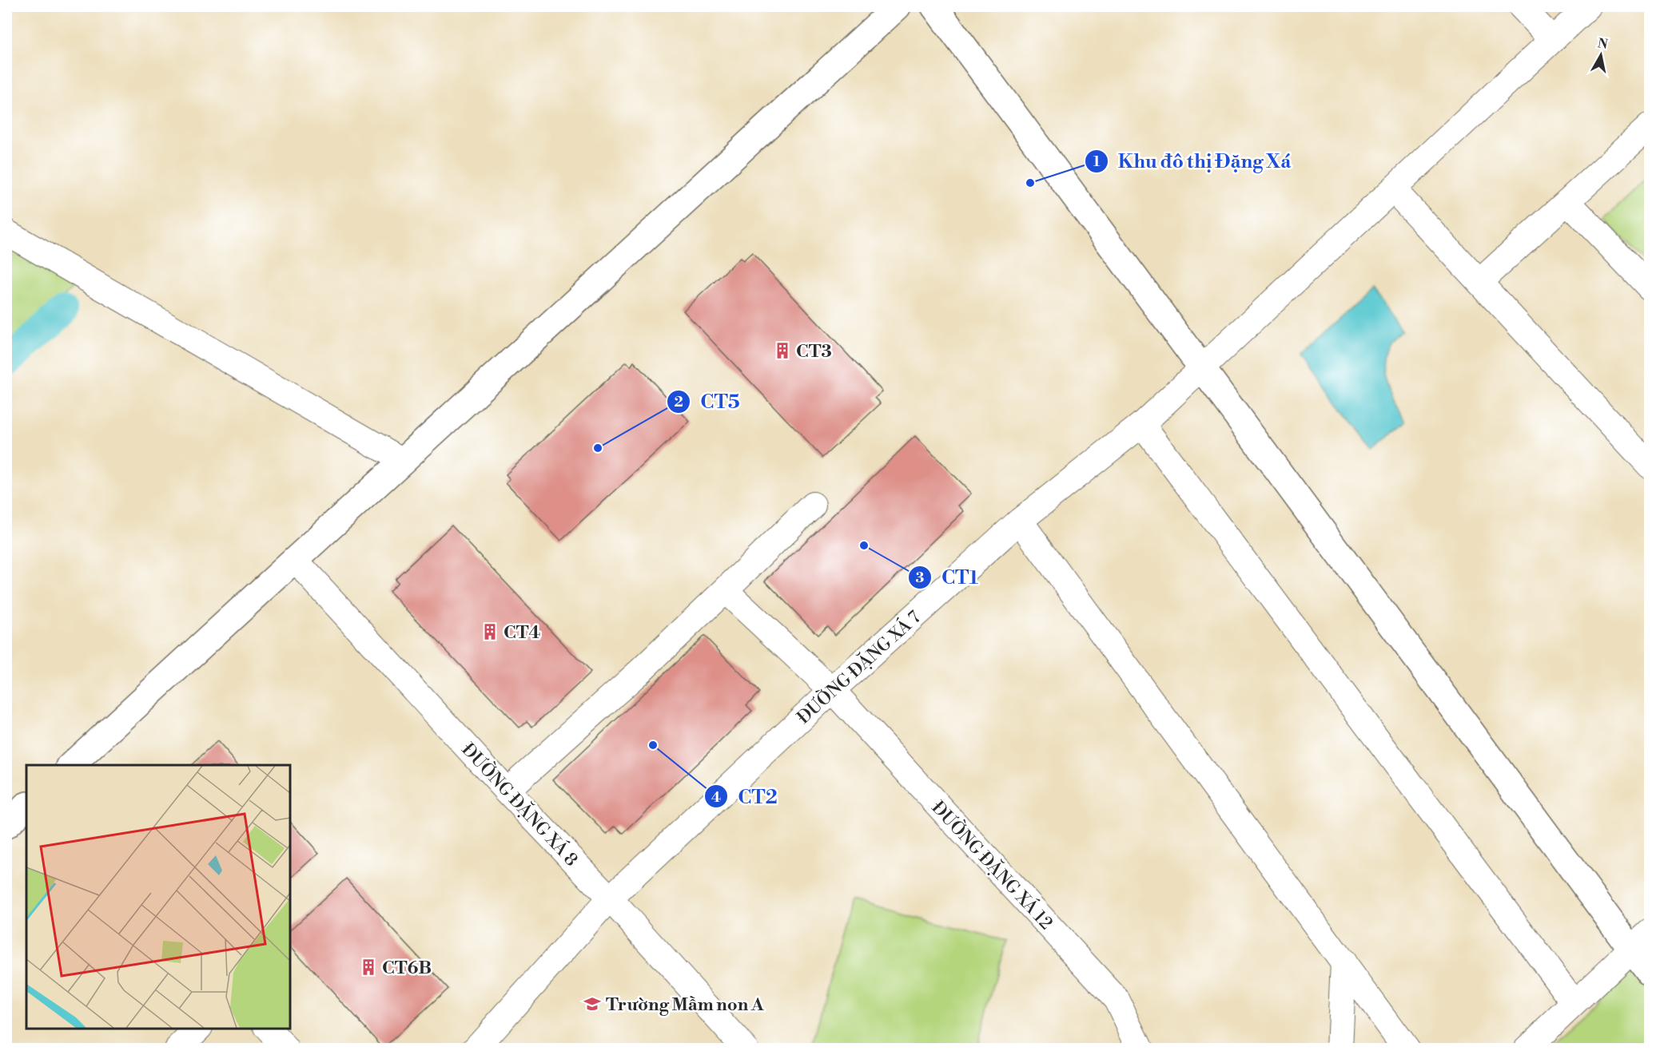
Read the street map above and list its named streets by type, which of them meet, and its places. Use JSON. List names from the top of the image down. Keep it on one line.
{"streets":{"street":["ĐƯỜNG ĐẶNG XÁ 7","ĐƯỜNG ĐẶNG XÁ 8","ĐƯỜNG ĐẶNG XÁ 12"]},"crossings":[["ĐƯỜNG ĐẶNG XÁ 7","ĐƯỜNG ĐẶNG XÁ 8"],["ĐƯỜNG ĐẶNG XÁ 7","ĐƯỜNG ĐẶNG XÁ 12"]],"places":{"other":["Khu đô thị Đặng Xá","CT5","CT1","CT2"],"building":["CT3","CT4","CT6B"],"school or university":["Trường Mầm non A"]},"north":"top"}
